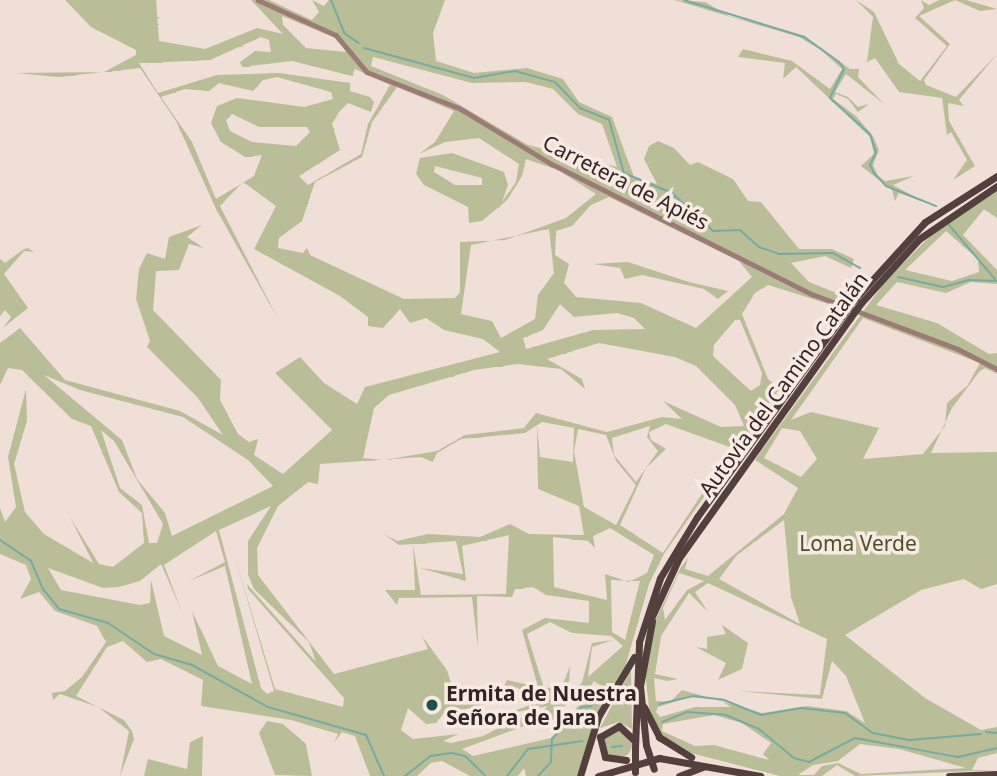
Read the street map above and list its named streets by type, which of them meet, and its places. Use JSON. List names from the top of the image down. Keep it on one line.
{"streets":{"highway":["Autovía del Camino Catalán"],"street":["Carretera de Apiés"]},"parks":["Loma Verde"],"places":["Ermita de Nuestra Señora de Jara"]}
